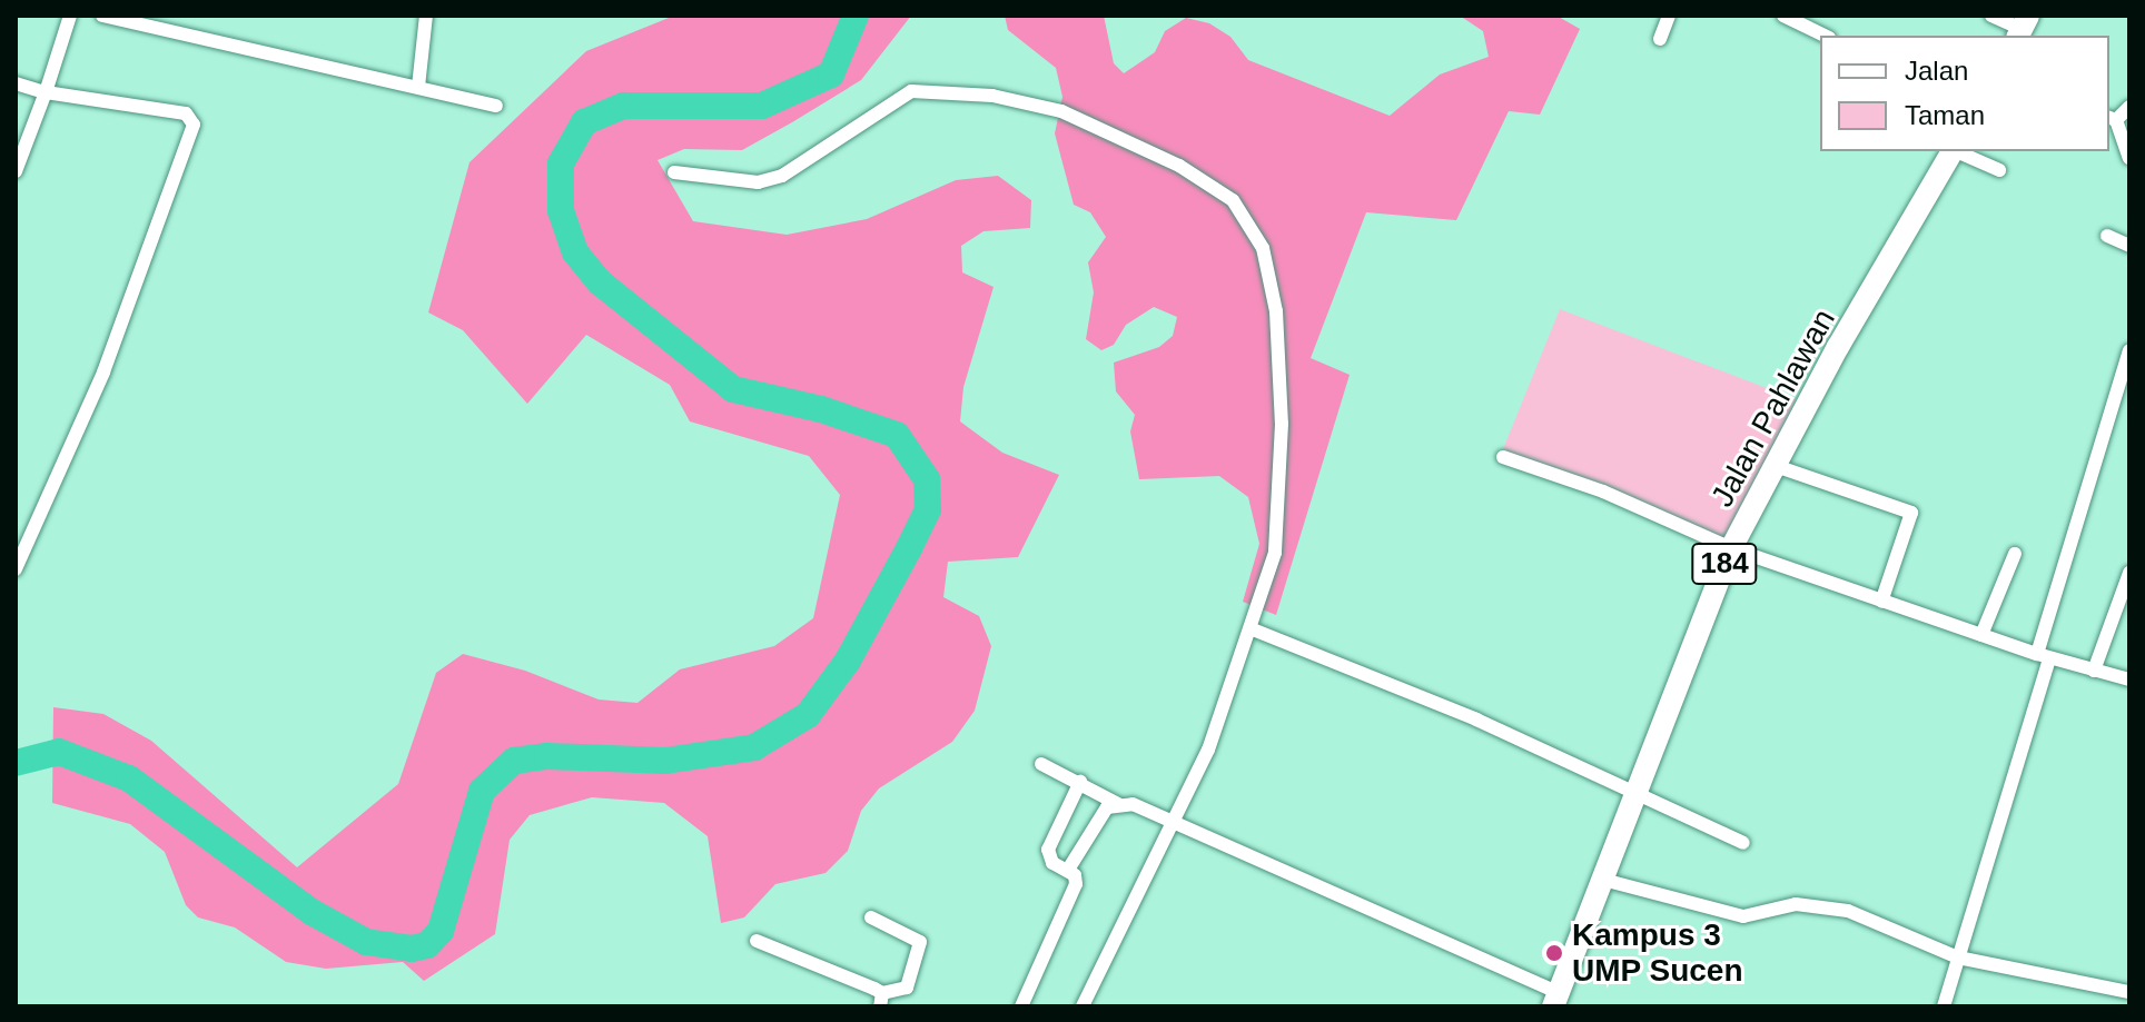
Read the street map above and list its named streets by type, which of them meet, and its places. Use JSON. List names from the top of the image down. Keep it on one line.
{"streets":{"main road":["Jalan Pahlawan","184"]},"places":["Kampus 3 UMP Sucen"],"legend":["Jalan","Taman"]}
